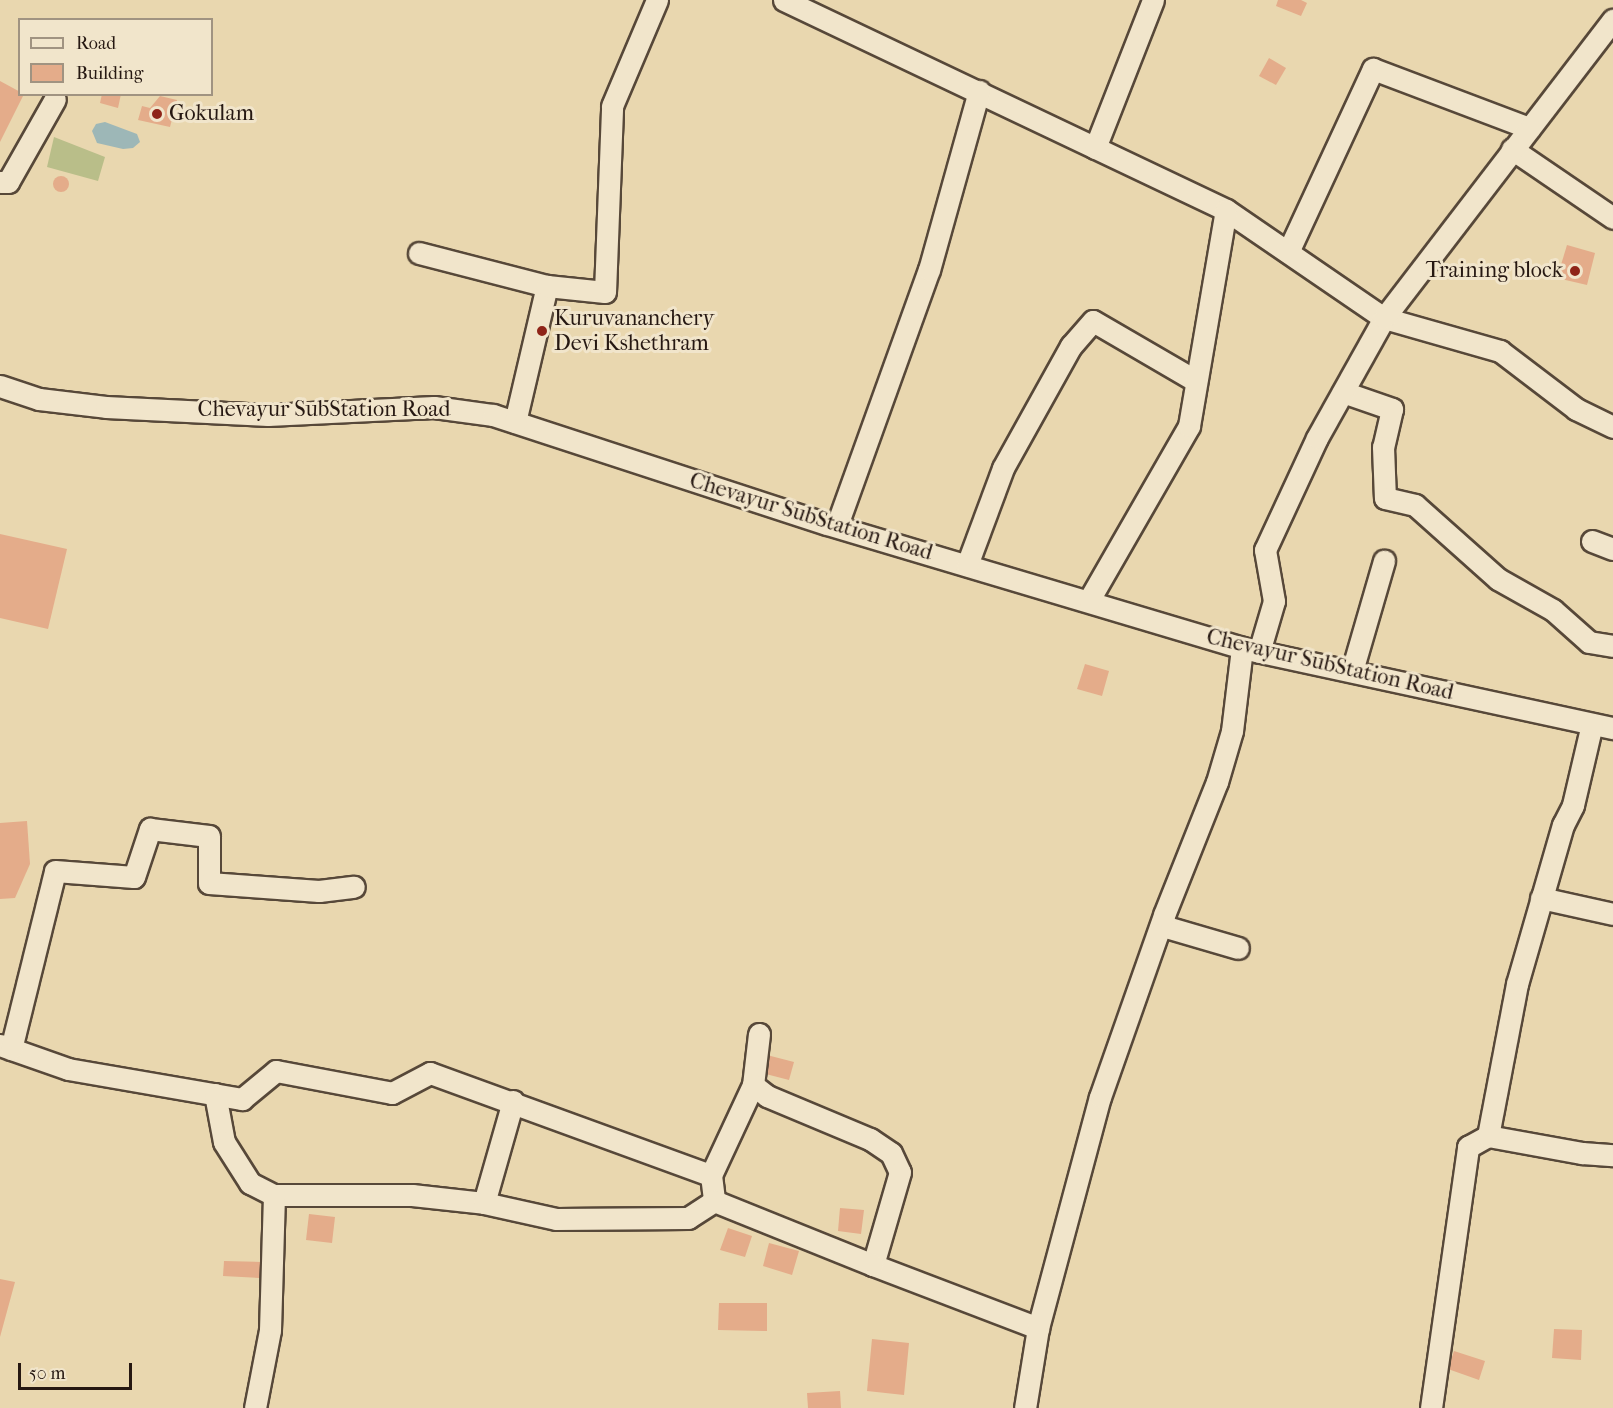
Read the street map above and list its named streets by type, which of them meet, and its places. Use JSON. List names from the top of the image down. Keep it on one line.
{"streets":{"street":["Chevayur SubStation Road"]},"places":["Gokulam","Training block","Kuruvananchery Devi Kshethram"],"legend":["Road","Building"],"scale_bar":"50 m"}
